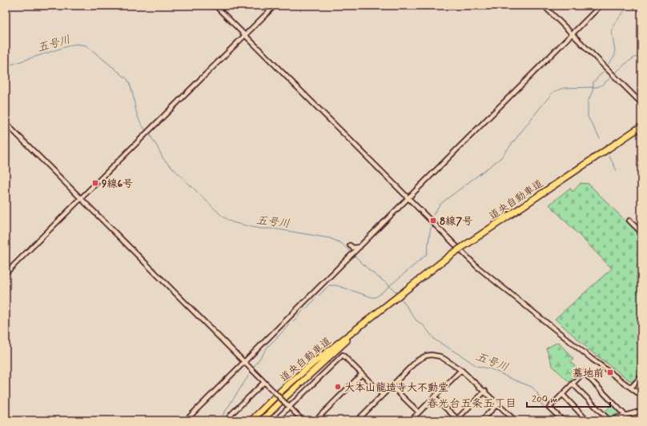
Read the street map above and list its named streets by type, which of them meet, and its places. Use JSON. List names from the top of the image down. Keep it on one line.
{"streets":{"highway":["道央自動車道"]},"districts":["春光台五条五丁目"],"water":["五号川"],"places":{"transit":["9線6号","8線7号","墓地前"],"other":["大本山龍造寺大不動堂"]},"scale_bar":"200 m"}
